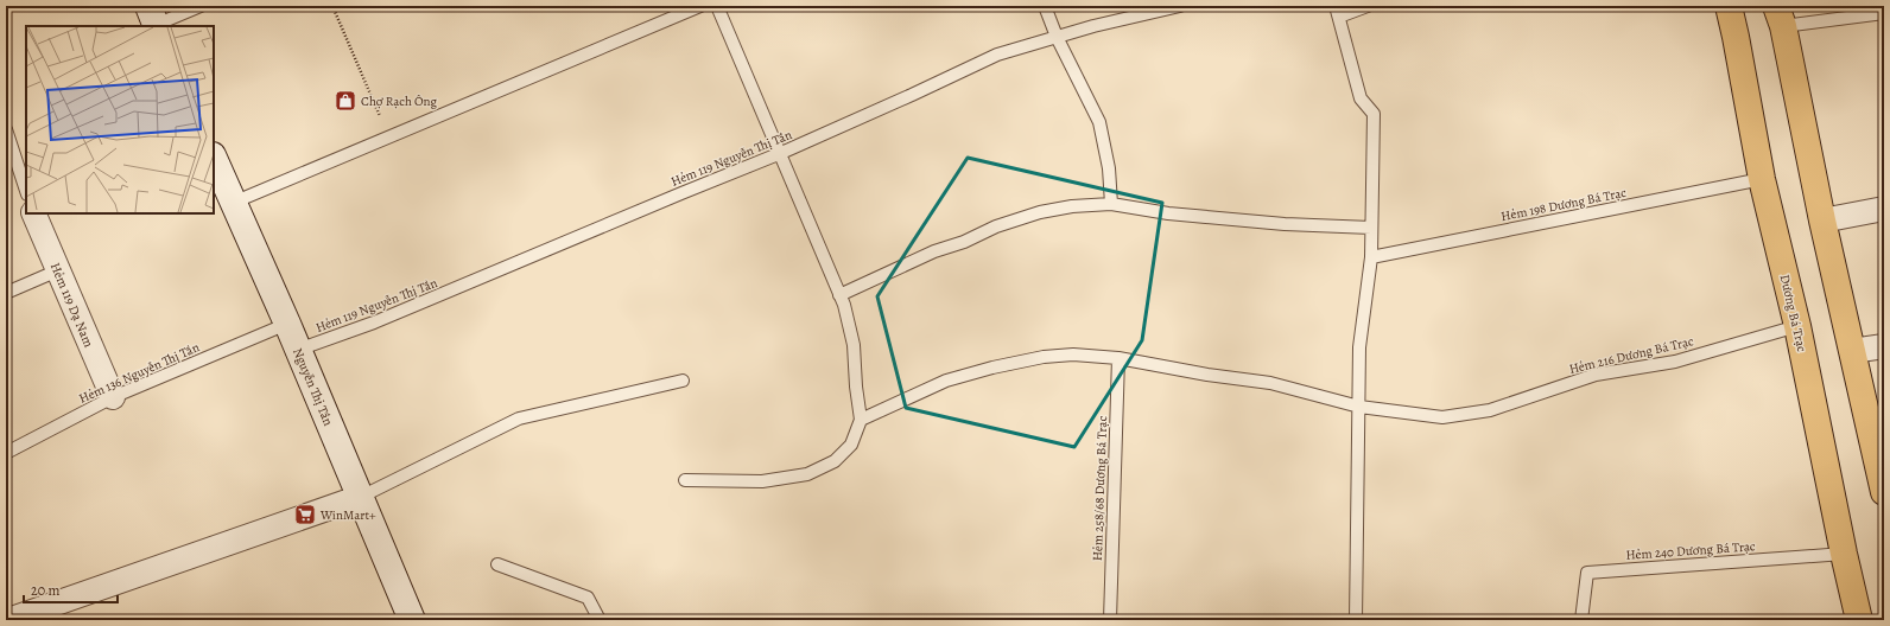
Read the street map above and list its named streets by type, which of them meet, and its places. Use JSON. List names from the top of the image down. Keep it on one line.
{"streets":{"main road":["Dương Bá Trạc","Nguyễn Thị Tần"],"street":["Hẻm 119 Dạ Nam"],"lane":["Hẻm 119 Nguyễn Thị Tần","Hẻm 198 Dương Bá Trạc","Hẻm 216 Dương Bá Trạc","Hẻm 136 Nguyễn Thị Tần","Hẻm 258/68 Dương Bá Trạc","Hẻm 240 Dương Bá Trạc"]},"crossings":[["Hẻm 119 Nguyễn Thị Tần","Nguyễn Thị Tần"],["Hẻm 198 Dương Bá Trạc","Dương Bá Trạc"],["Hẻm 119 Dạ Nam","Hẻm 136 Nguyễn Thị Tần"],["Dương Bá Trạc","Hẻm 216 Dương Bá Trạc"],["Dương Bá Trạc","Hẻm 240 Dương Bá Trạc"],["Hẻm 216 Dương Bá Trạc","Hẻm 258/68 Dương Bá Trạc"],["Hẻm 136 Nguyễn Thị Tần","Nguyễn Thị Tần"]],"places":{"shop":["Chợ Rạch Ông"],"supermarket":["WinMart+"]},"scale_bar":"20 m"}
